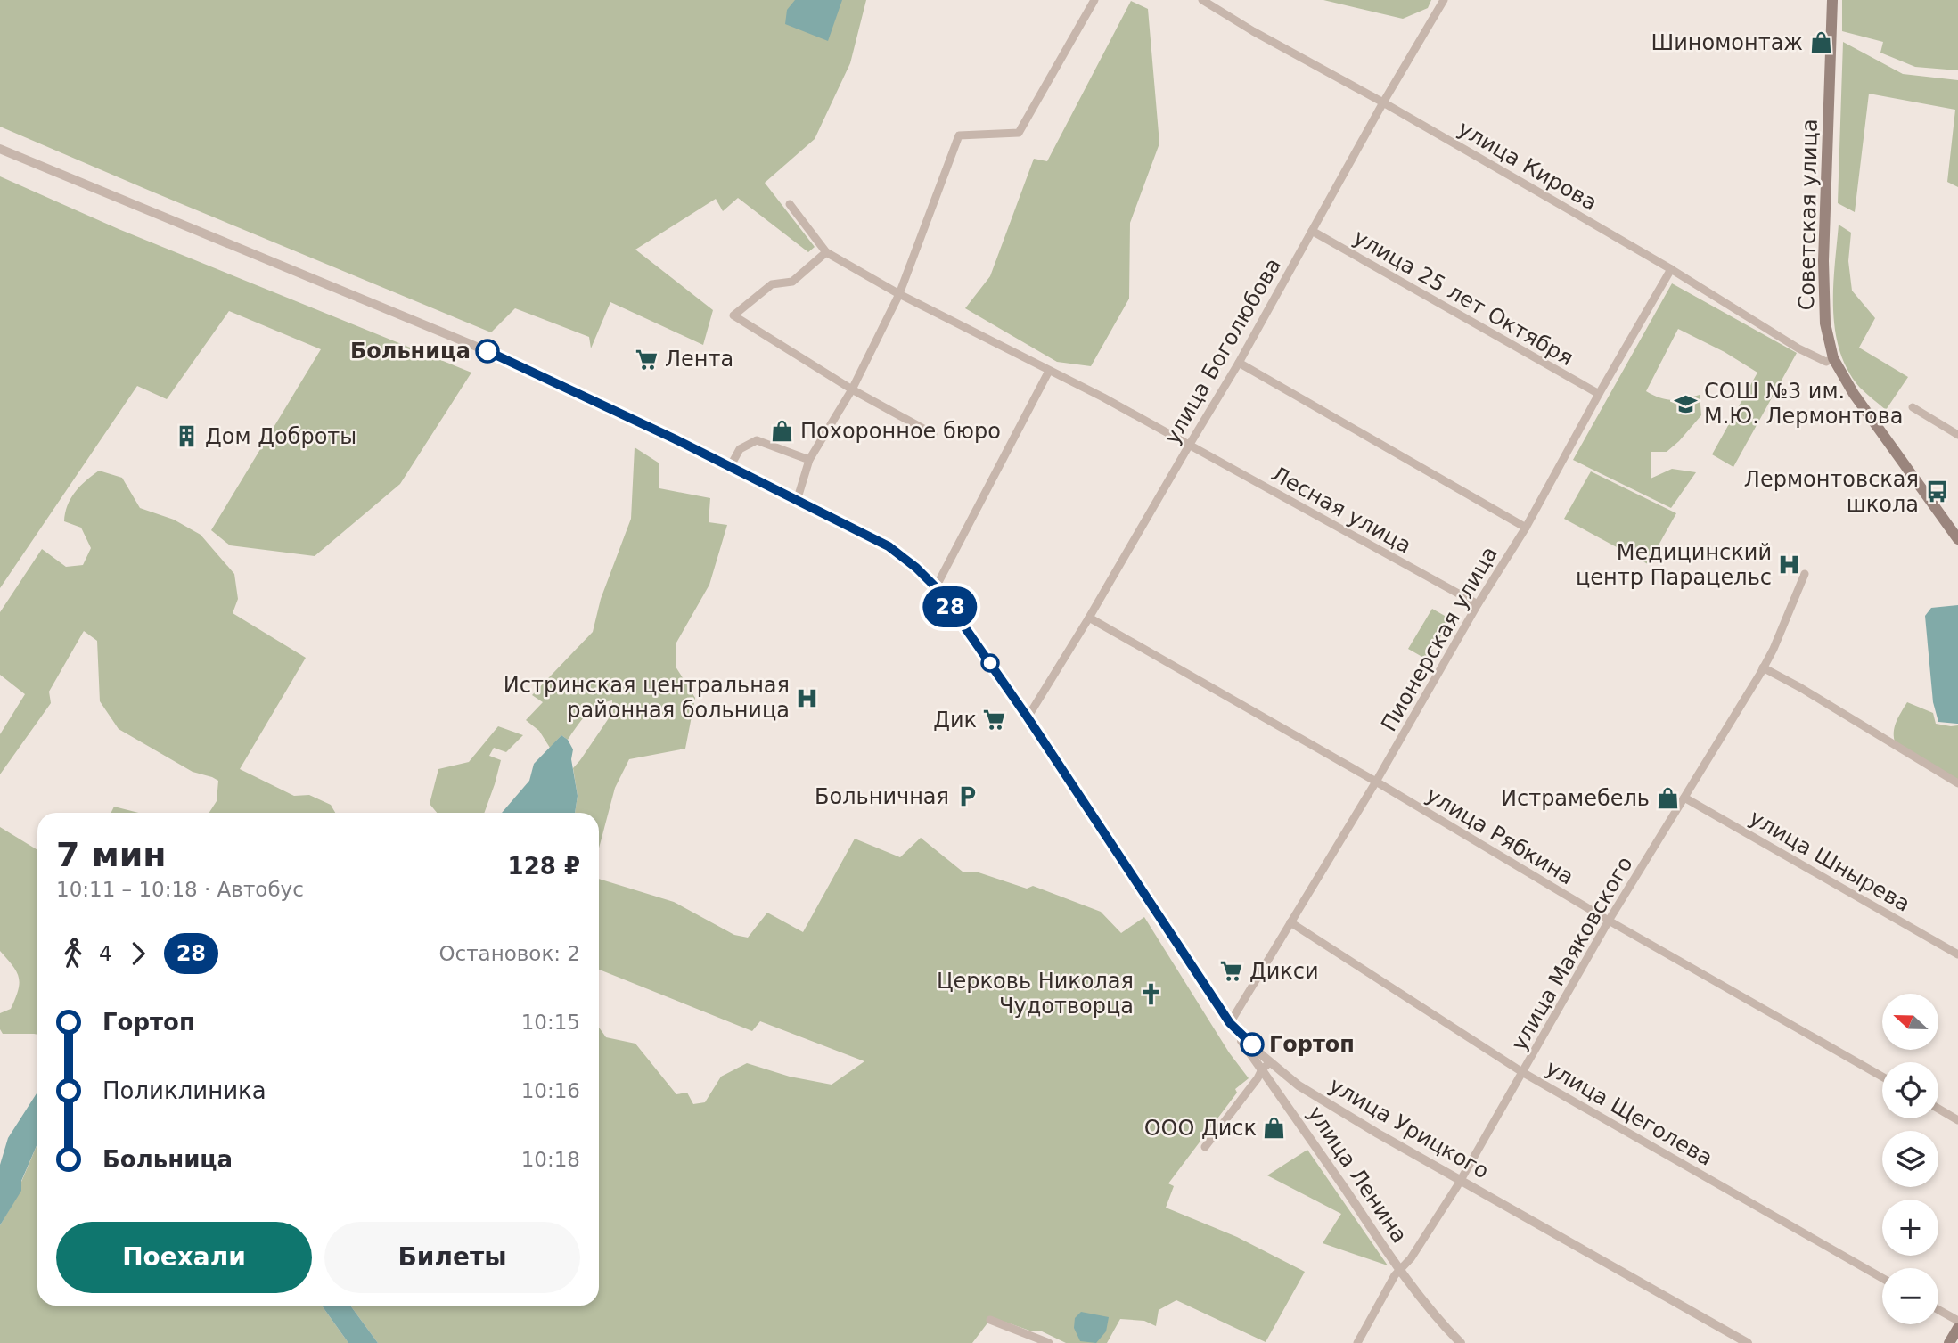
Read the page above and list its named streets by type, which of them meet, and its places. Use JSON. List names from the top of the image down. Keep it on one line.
{"streets":{"main road":["Советская улица"],"street":["улица Кирова","улица 25 лет Октября","улица Боголюбова","Лесная улица","Пионерская улица","улица Рябкина","улица Шнырева","улица Маяковского","улица Щеголева","улица Урицкого","улица Ленина"]},"crossings":[["улица Кирова","Советская улица"],["улица Кирова","улица Боголюбова"],["улица Кирова","Пионерская улица"],["улица 25 лет Октября","улица Боголюбова"],["улица 25 лет Октября","Пионерская улица"],["улица Боголюбова","Лесная улица"],["улица Боголюбова","улица Рябкина"],["улица Боголюбова","улица Урицкого"],["Лесная улица","Пионерская улица"],["Пионерская улица","улица Рябкина"],["Пионерская улица","улица Щеголева"],["Пионерская улица","улица Урицкого"],["Пионерская улица","улица Ленина"],["улица Рябкина","улица Маяковского"],["улица Шнырева","улица Маяковского"],["улица Маяковского","улица Щеголева"],["улица Маяковского","улица Урицкого"],["улица Маяковского","улица Ленина"],["улица Урицкого","улица Ленина"]],"places":{"shop":["Шиномонтаж","Похоронное бюро","Истрамебель","ООО Диск"],"other":["Больница","Гортоп"],"supermarket":["Лента","Дик","Дикси"],"school or university":["СОШ №3 им. М.Ю. Лермонтова"],"building":["Дом Доброты"],"bus stop":["Лермонтовская школа"],"hospital":["Медицинский центр Парацельс","Истринская центральная районная больница"],"parking":["Больничная"],"church":["Церковь Николая Чудотворца"]},"lines":["bus line 28"],"north":"left","page":{"on_map":"28","heading":["7 мин","10:11 – 10:18 · Автобус","128 ₽"],"legs":["4","28","Остановок: 2"],"list":[{"name":"Гортоп","value":"10:15"},{"name":"Поликлиника","value":"10:16"},{"name":"Больница","value":"10:18"}],"map_buttons":["+","−"],"buttons":["Поехали","Билеты"]}}
